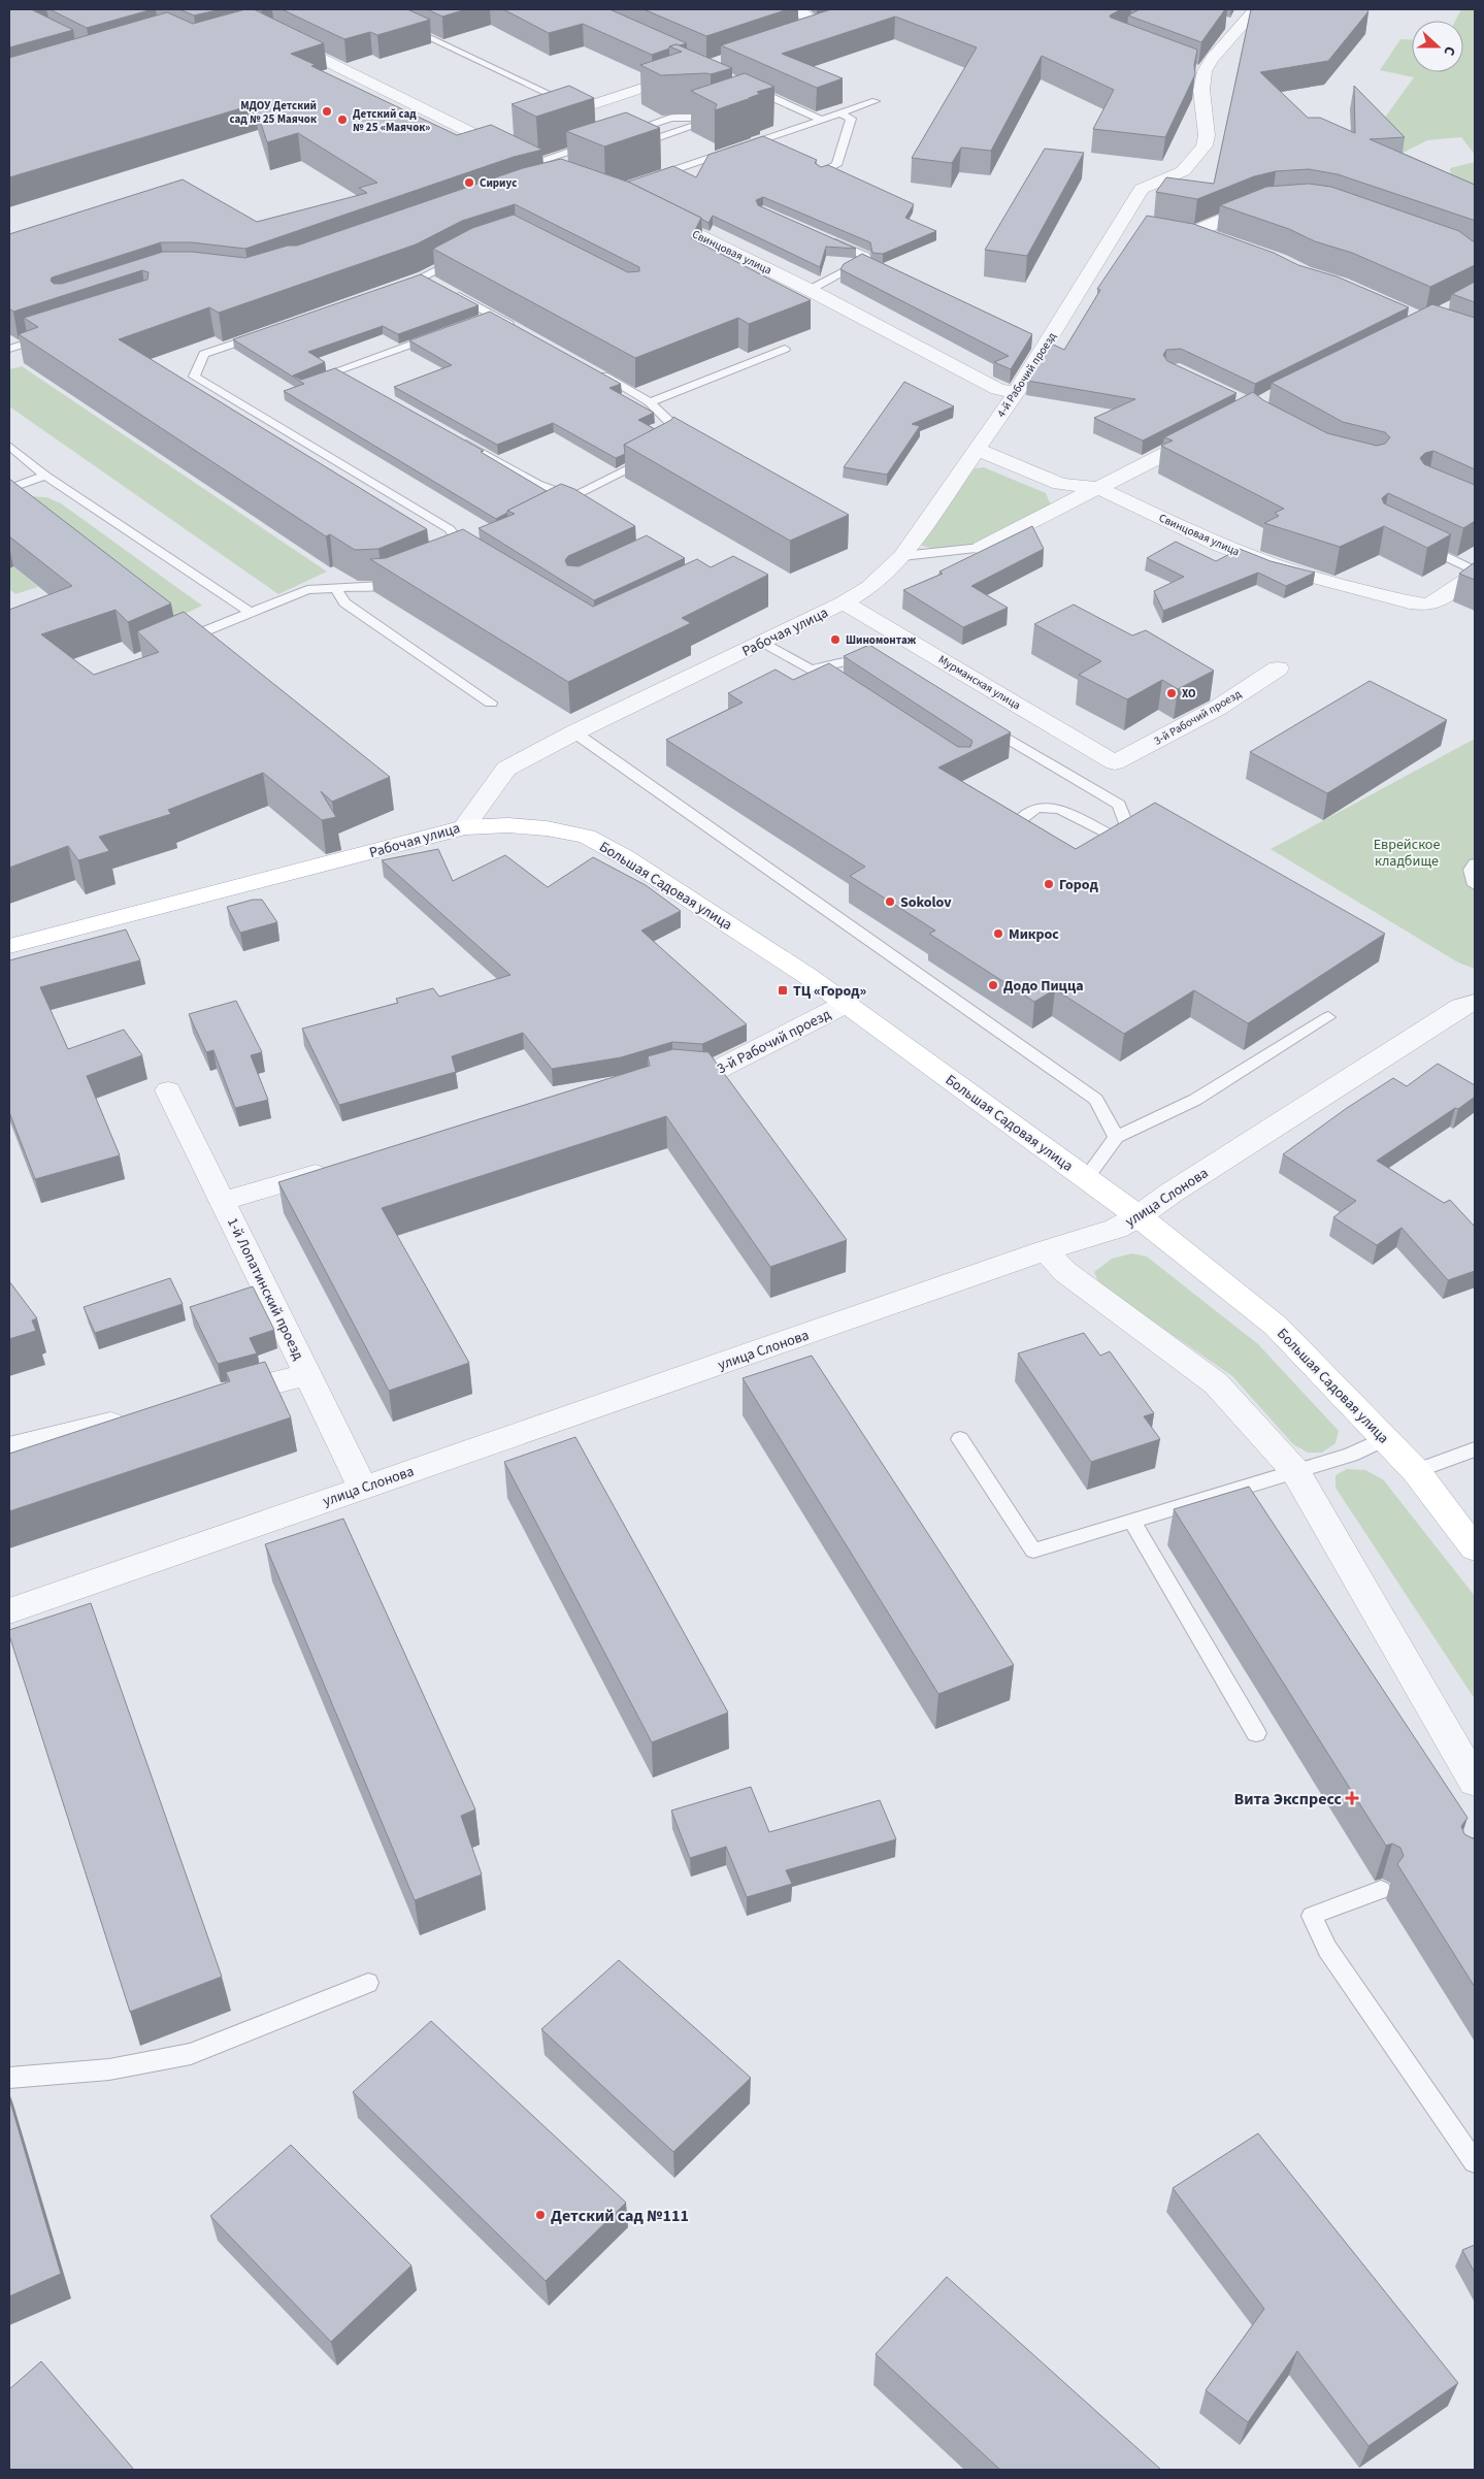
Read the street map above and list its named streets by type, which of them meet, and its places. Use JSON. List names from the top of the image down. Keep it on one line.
{"streets":{"main road":["Рабочая улица","Большая Садовая улица"],"street":["Свинцовая улица","4-й Рабочий проезд","Мурманская улица","3-й Рабочий проезд","улица Слонова","1-й Лопатинский проезд"]},"crossings":[["Свинцовая улица","4-й Рабочий проезд"],["4-й Рабочий проезд","Рабочая улица"],["Рабочая улица","Мурманская улица"],["Рабочая улица","Большая Садовая улица"],["Мурманская улица","3-й Рабочий проезд"],["3-й Рабочий проезд","Большая Садовая улица"],["Большая Садовая улица","улица Слонова"],["улица Слонова","1-й Лопатинский проезд"]],"parks":["Еврейское кладбище"],"places":{"other":["МДОУ Детский сад № 25 Маячок","Детский сад № 25 «Маячок»","Сириус","Шиномонтаж","ХО","Город","Sokolov","Микрос","Додо Пицца","Детский сад №111"],"transit":["ТЦ «Город»"],"health":["Вита Экспресс"]},"north":"right"}
